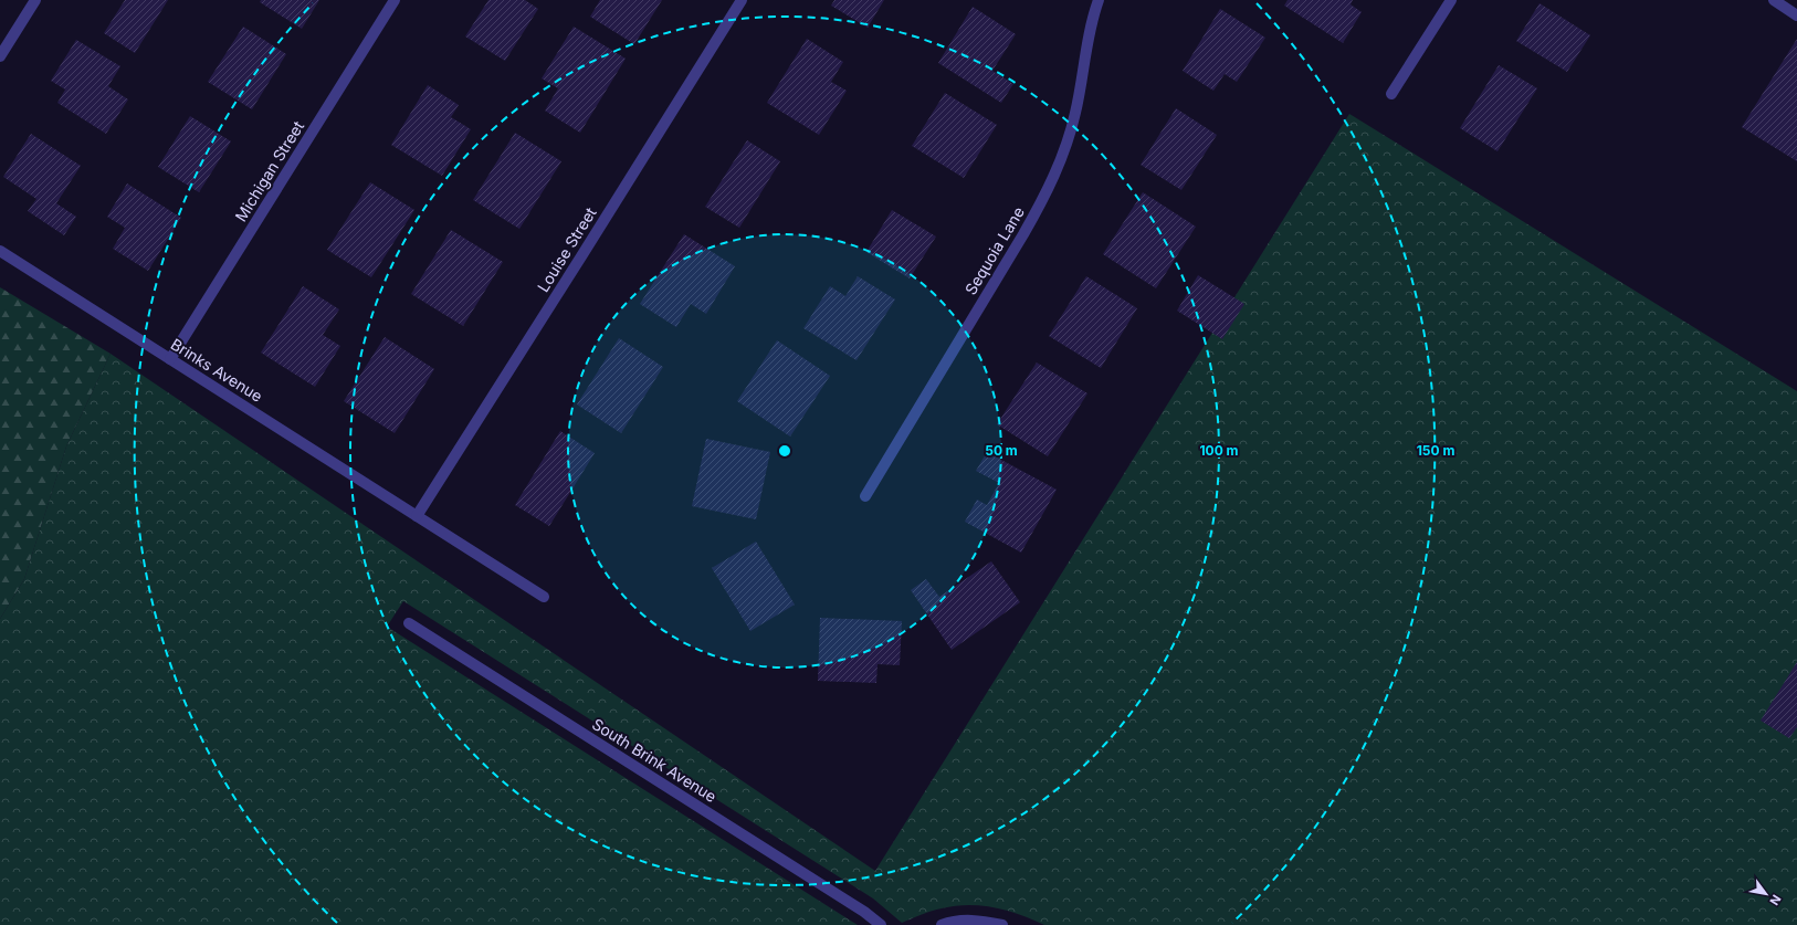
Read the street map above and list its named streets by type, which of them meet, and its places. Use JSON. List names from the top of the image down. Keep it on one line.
{"streets":{"street":["Michigan Street","Louise Street","Sequoia Lane","Brinks Avenue","South Brink Avenue"]},"crossings":[["Michigan Street","Brinks Avenue"],["Louise Street","Brinks Avenue"]],"north":"bottom right","rings":["50 m","100 m","150 m"]}
